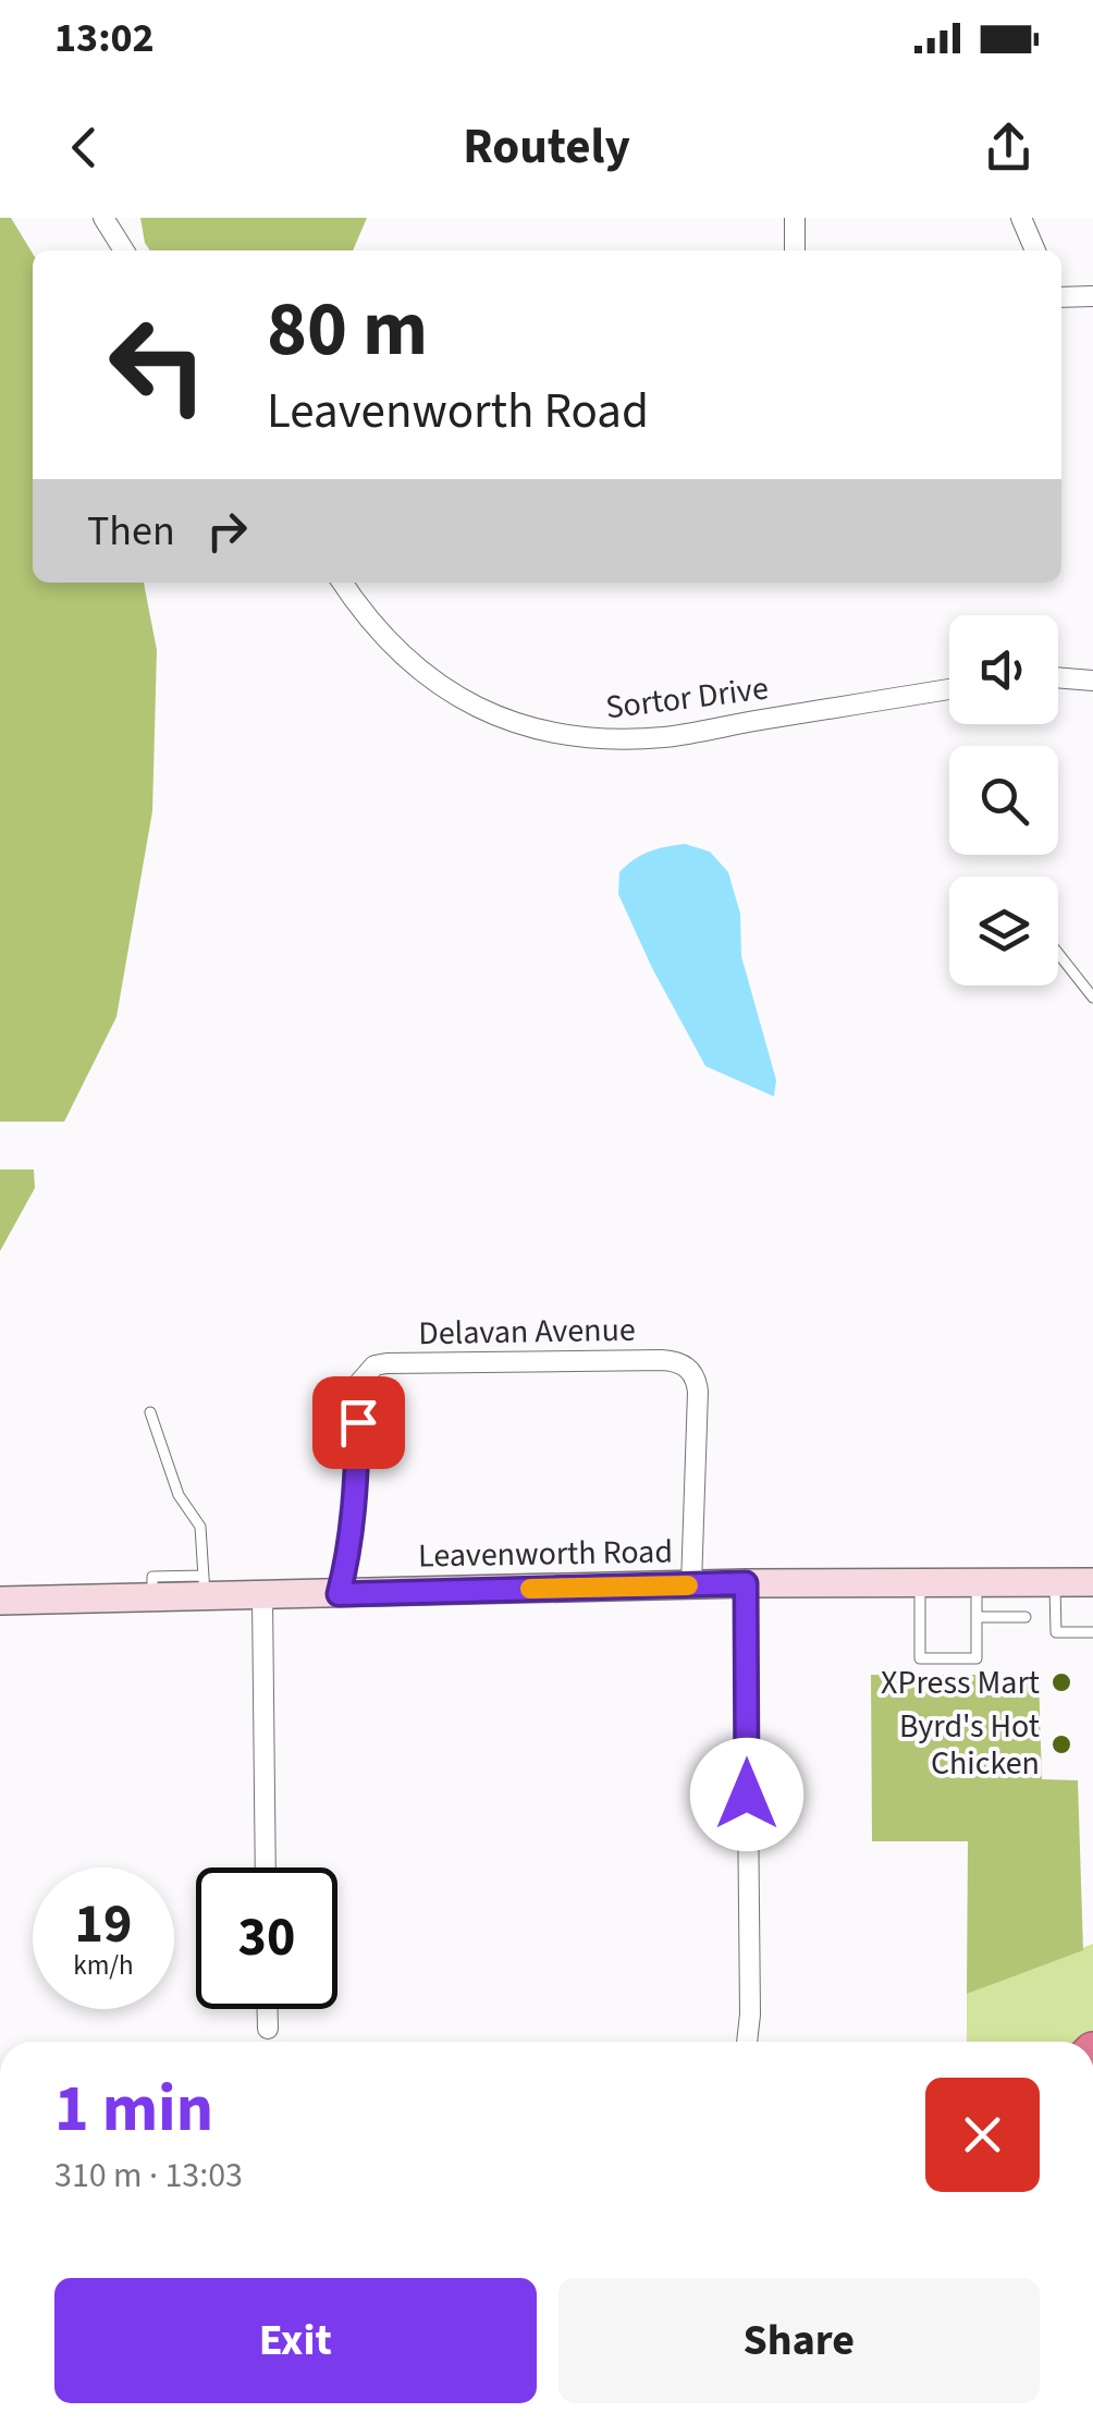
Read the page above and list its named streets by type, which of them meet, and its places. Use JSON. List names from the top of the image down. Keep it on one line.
{"streets":{"main road":["Leavenworth Road"],"street":["Sortor Drive","Delavan Avenue"]},"crossings":[["Delavan Avenue","Leavenworth Road"]],"places":["XPress Mart","Byrd's Hot Chicken"],"page":{"status":"13:02","header":"Routely","turn":["80 m","Leavenworth Road"],"then":"Then","speed":"19 km/h","limit":"30","heading":["1 min","310 m · 13:03"],"buttons":["Exit","Share"]}}
